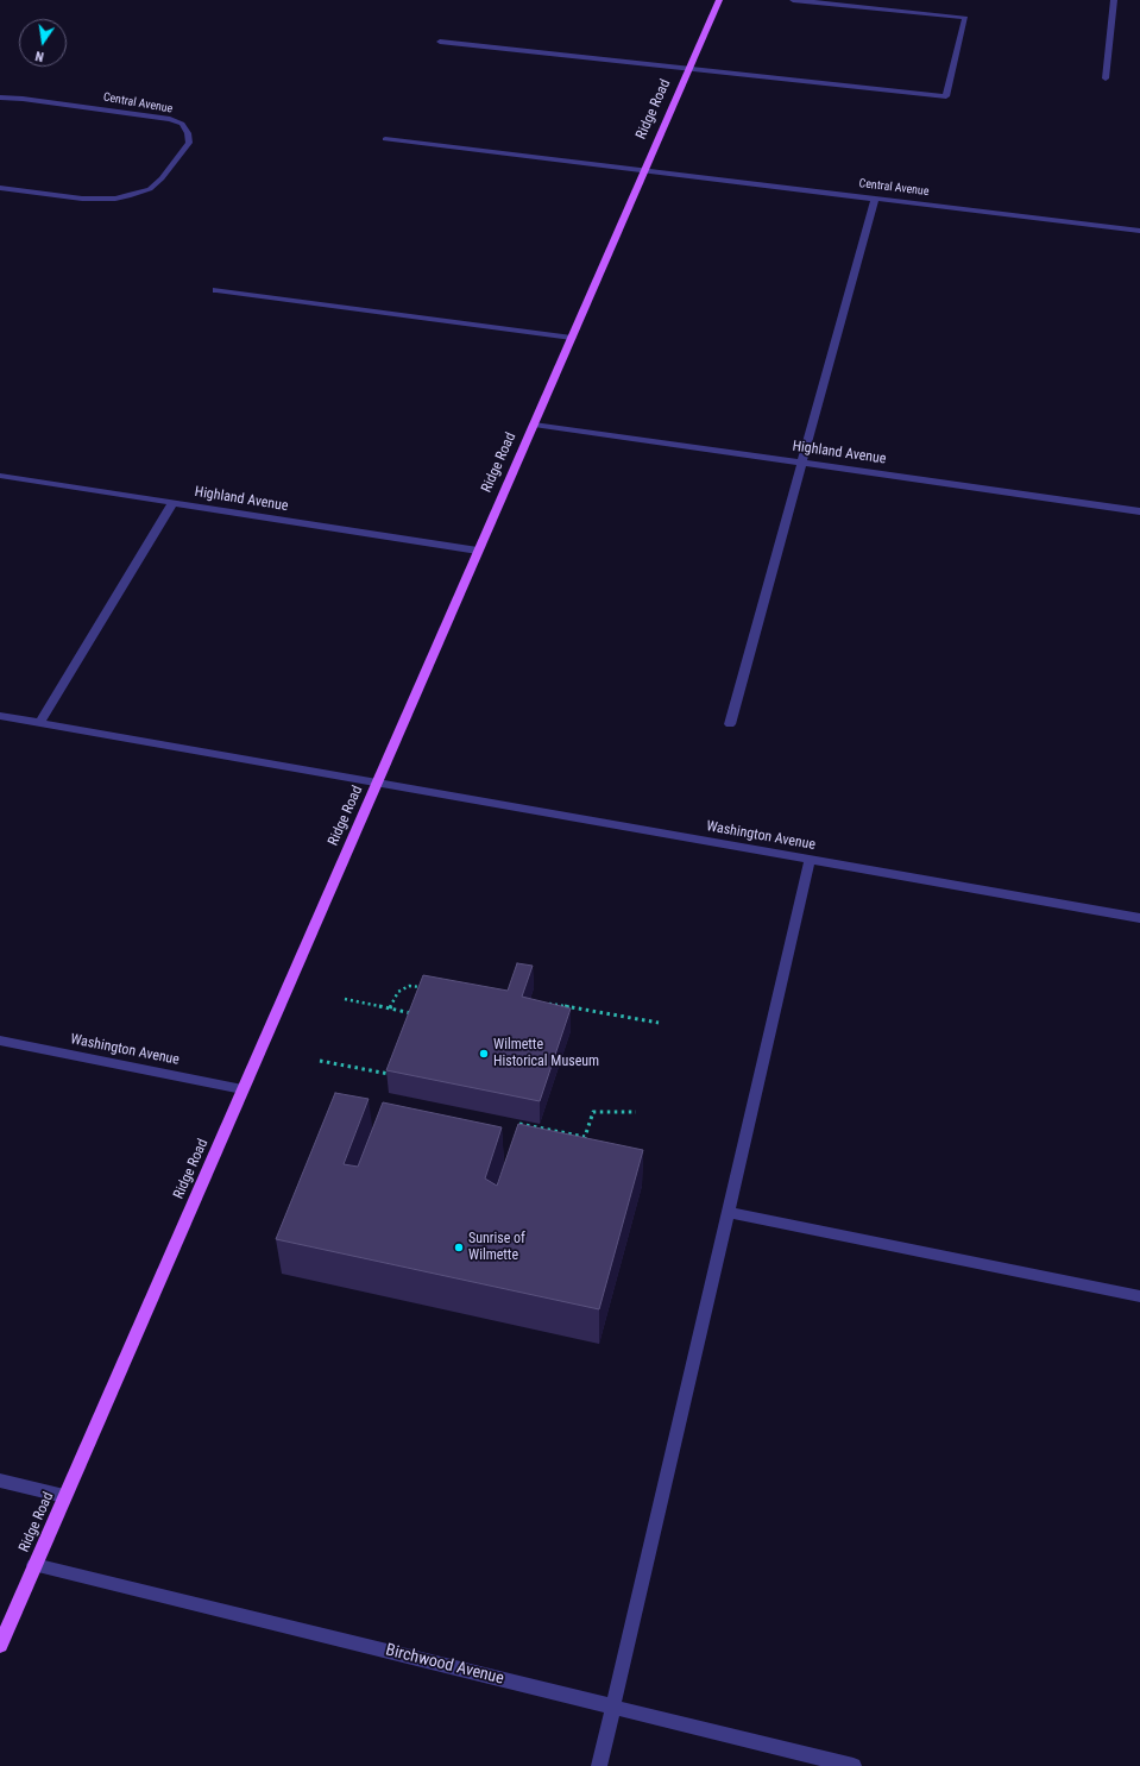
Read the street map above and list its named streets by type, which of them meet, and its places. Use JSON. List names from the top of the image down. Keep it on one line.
{"streets":{"main road":["Ridge Road"],"street":["Central Avenue","Highland Avenue","Washington Avenue","Birchwood Avenue"]},"crossings":[["Central Avenue","Ridge Road"],["Ridge Road","Highland Avenue"],["Ridge Road","Washington Avenue"],["Ridge Road","Birchwood Avenue"]],"places":["Wilmette Historical Museum","Sunrise of Wilmette"],"north":"bottom"}
